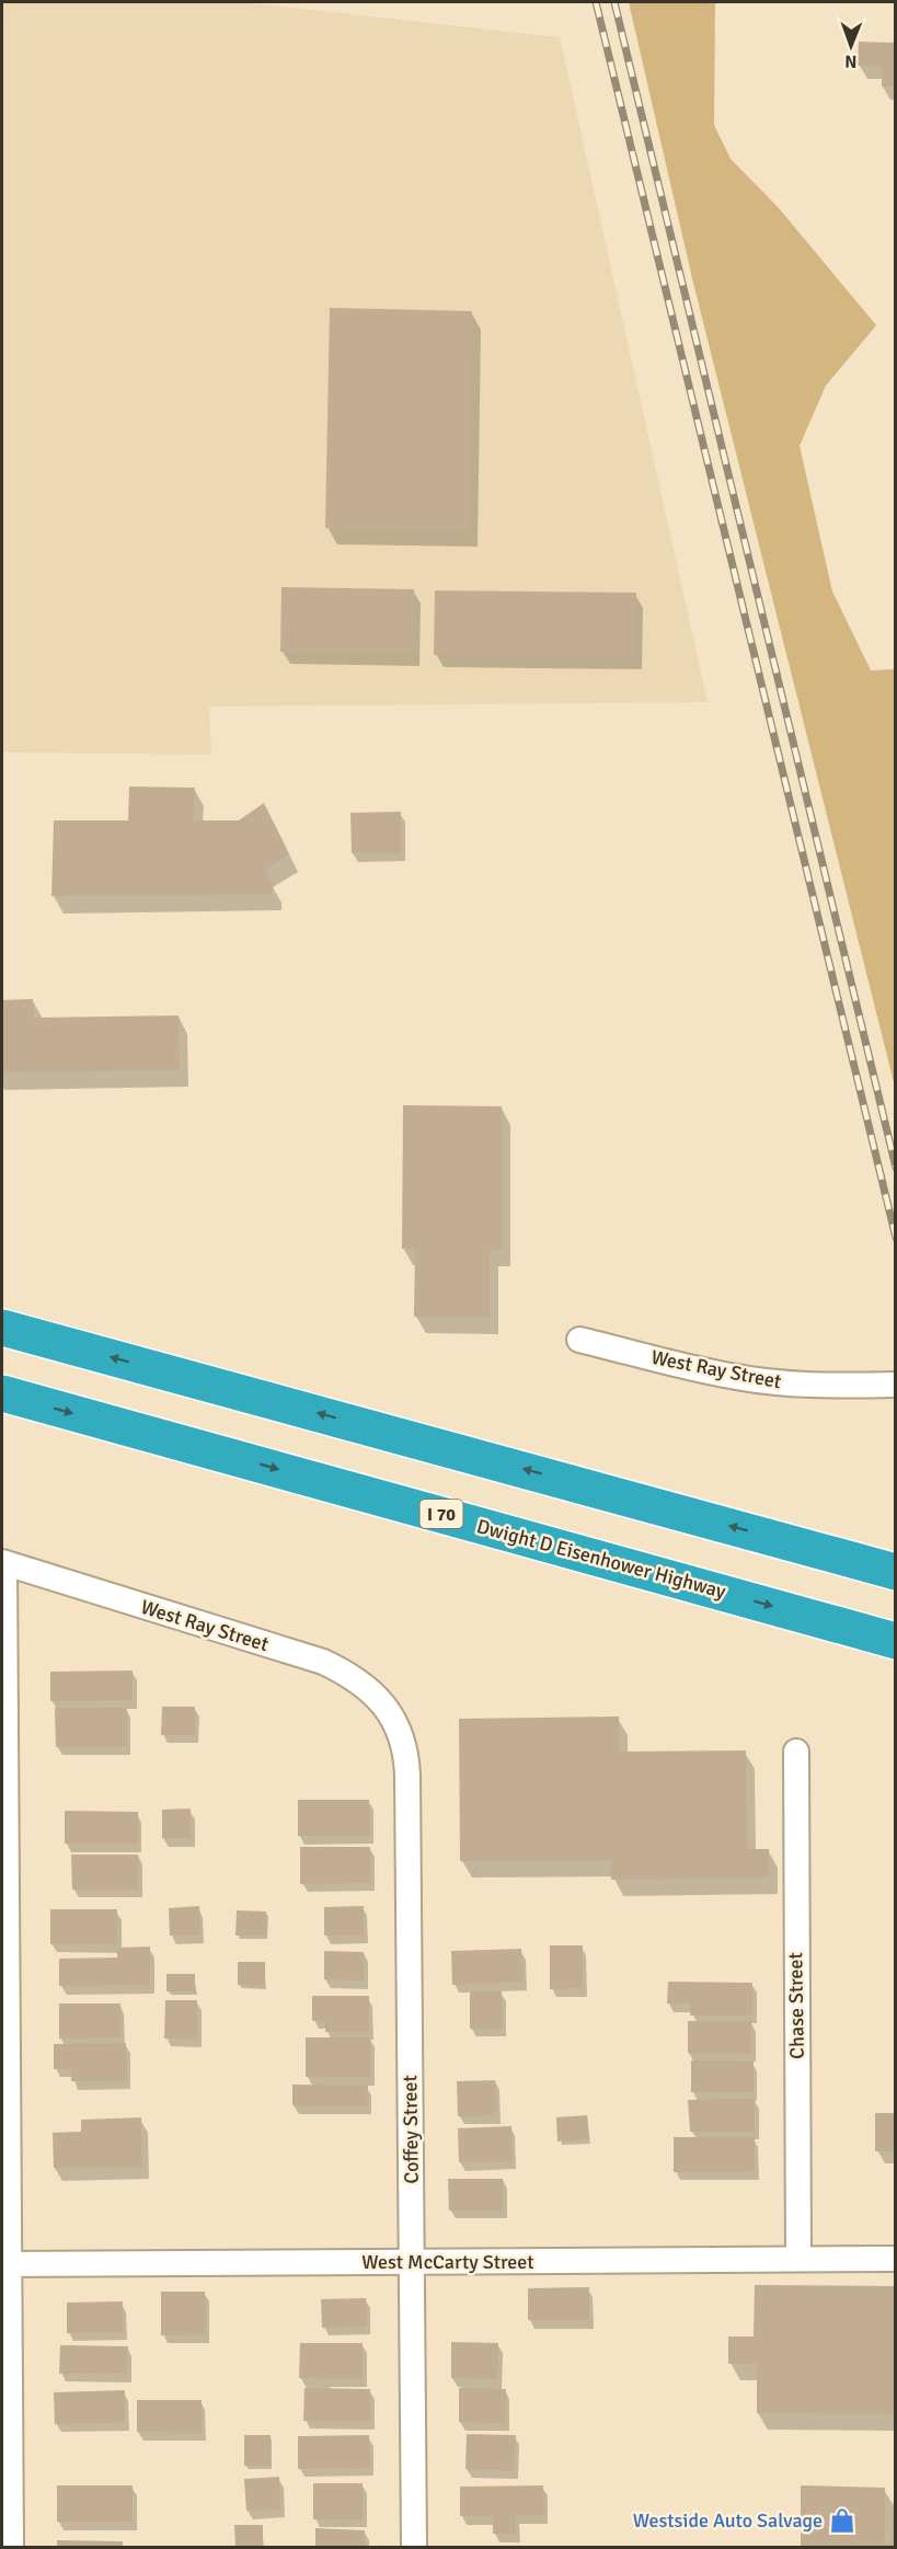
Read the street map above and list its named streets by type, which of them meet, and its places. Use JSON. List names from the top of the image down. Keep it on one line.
{"streets":{"highway":["I 70","Dwight D Eisenhower Highway"],"street":["West Ray Street","Chase Street","Coffey Street","West McCarty Street"]},"crossings":[["West Ray Street","Coffey Street"],["Chase Street","West McCarty Street"],["Coffey Street","West McCarty Street"]],"places":{"shop":["Westside Auto Salvage"]},"north":"bottom"}
